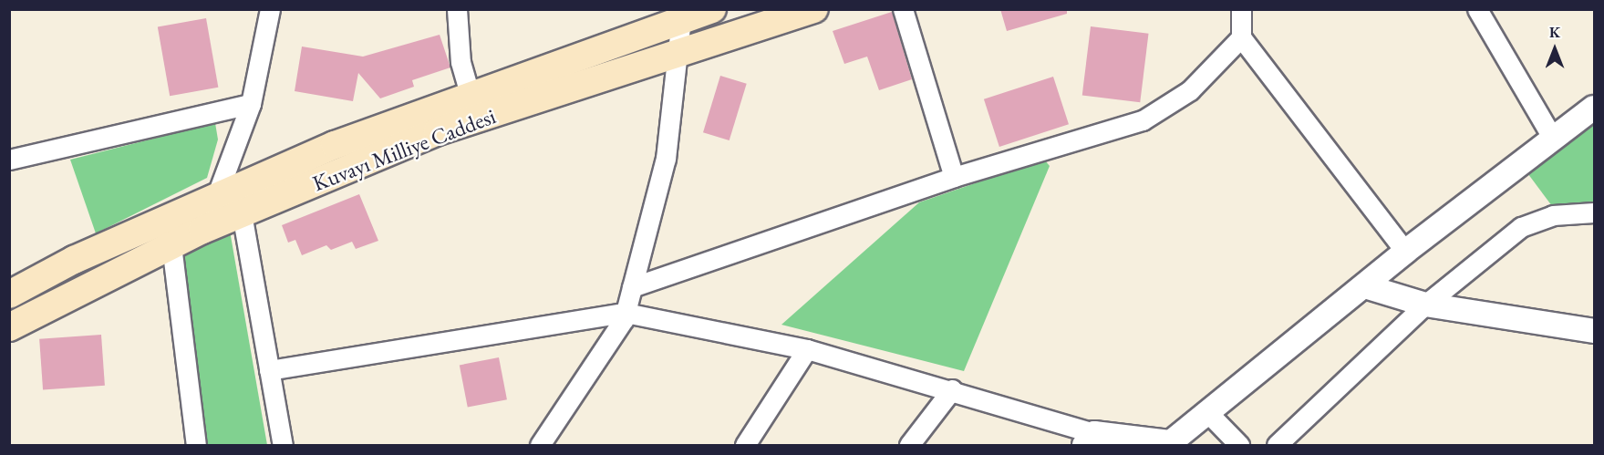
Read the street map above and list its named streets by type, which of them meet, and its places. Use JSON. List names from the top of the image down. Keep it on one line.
{"streets":{"main road":["Kuvayı Milliye Caddesi"]},"north":"top"}
